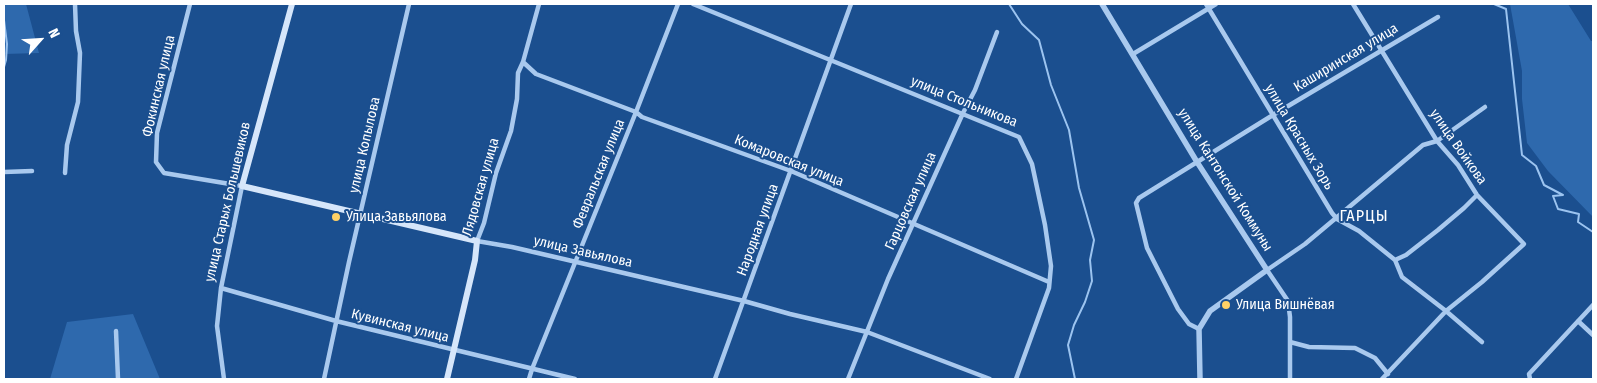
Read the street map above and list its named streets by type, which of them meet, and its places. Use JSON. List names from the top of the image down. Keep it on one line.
{"streets":{"main road":["Лядовская улица","улица Старых Большевиков","улица Завьялова"],"street":["Каширинская улица","Фокинская улица","улица Стольникова","улица Красных Зорь","улица Копылова","улица Войкова","Комаровская улица","Февральская улица","улица Кантонской Коммуны","Гарцовская улица","Народная улица","Кувинская улица"]},"crossings":[["Каширинская улица","улица Красных Зорь"],["Каширинская улица","улица Войкова"],["Каширинская улица","улица Кантонской Коммуны"],["Фокинская улица","улица Завьялова"],["улица Стольникова","Комаровская улица"],["улица Стольникова","Гарцовская улица"],["улица Стольникова","Народная улица"],["улица Красных Зорь","улица Войкова"],["улица Копылова","улица Завьялова"],["улица Копылова","Кувинская улица"],["Комаровская улица","Февральская улица"],["Комаровская улица","Лядовская улица"],["Комаровская улица","Гарцовская улица"],["Комаровская улица","Народная улица"],["Февральская улица","улица Завьялова"],["Февральская улица","Кувинская улица"],["Лядовская улица","улица Завьялова"],["Лядовская улица","Кувинская улица"],["Гарцовская улица","улица Завьялова"],["улица Старых Большевиков","улица Завьялова"],["улица Старых Большевиков","Кувинская улица"],["Народная улица","улица Завьялова"]],"districts":["ГАРЦЫ"],"places":["Улица Завьялова","Улица Вишнёвая"],"north":"top right"}
